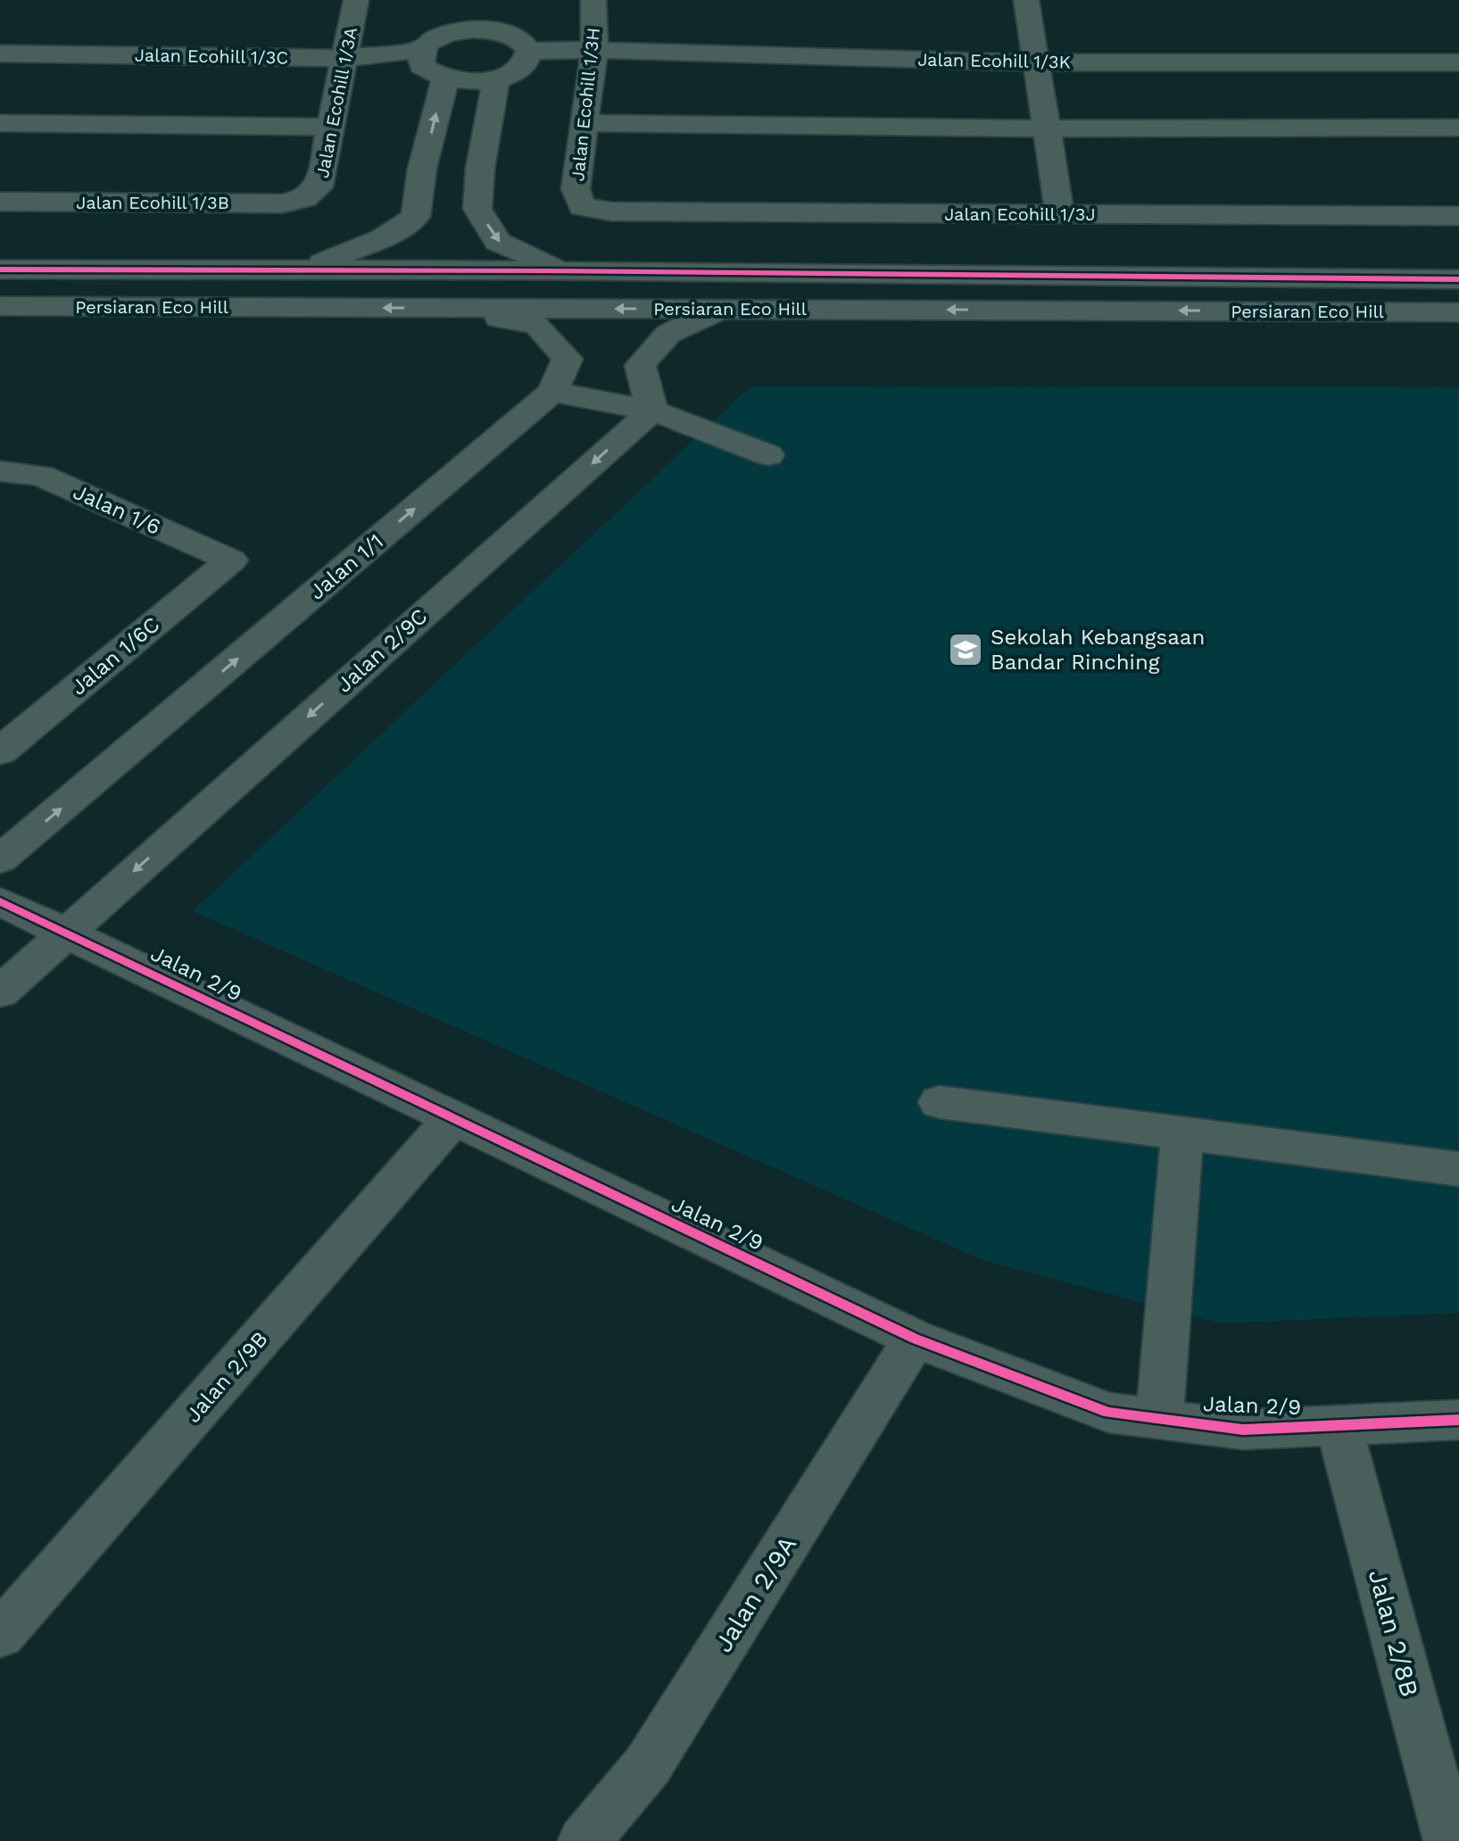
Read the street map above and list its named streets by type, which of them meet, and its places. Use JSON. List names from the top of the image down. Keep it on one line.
{"streets":{"street":["Jalan Ecohill 1/3C","Jalan Ecohill 1/3K","Jalan Ecohill 1/3A","Jalan Ecohill 1/3H","Jalan Ecohill 1/3B","Jalan Ecohill 1/3J","Persiaran Eco Hill","Jalan 1/6","Jalan 1/1","Jalan 2/9C","Jalan 1/6C","Jalan 2/9","Jalan 2/9B","Jalan 2/9A","Jalan 2/8B"]},"crossings":[["Jalan Ecohill 1/3C","Jalan Ecohill 1/3A"],["Jalan Ecohill 1/3K","Jalan Ecohill 1/3H"],["Jalan Ecohill 1/3A","Jalan Ecohill 1/3B"],["Jalan Ecohill 1/3H","Jalan Ecohill 1/3J"],["Persiaran Eco Hill","Jalan 1/1"],["Jalan 1/6","Jalan 1/6C"],["Jalan 2/9C","Jalan 2/9"],["Jalan 2/9","Jalan 2/9B"],["Jalan 2/9","Jalan 2/9A"],["Jalan 2/9","Jalan 2/8B"]],"one_way":["Jalan 1/1","Jalan 2/9C"],"places":{"school or university":["Sekolah Kebangsaan Bandar Rinching"]}}
